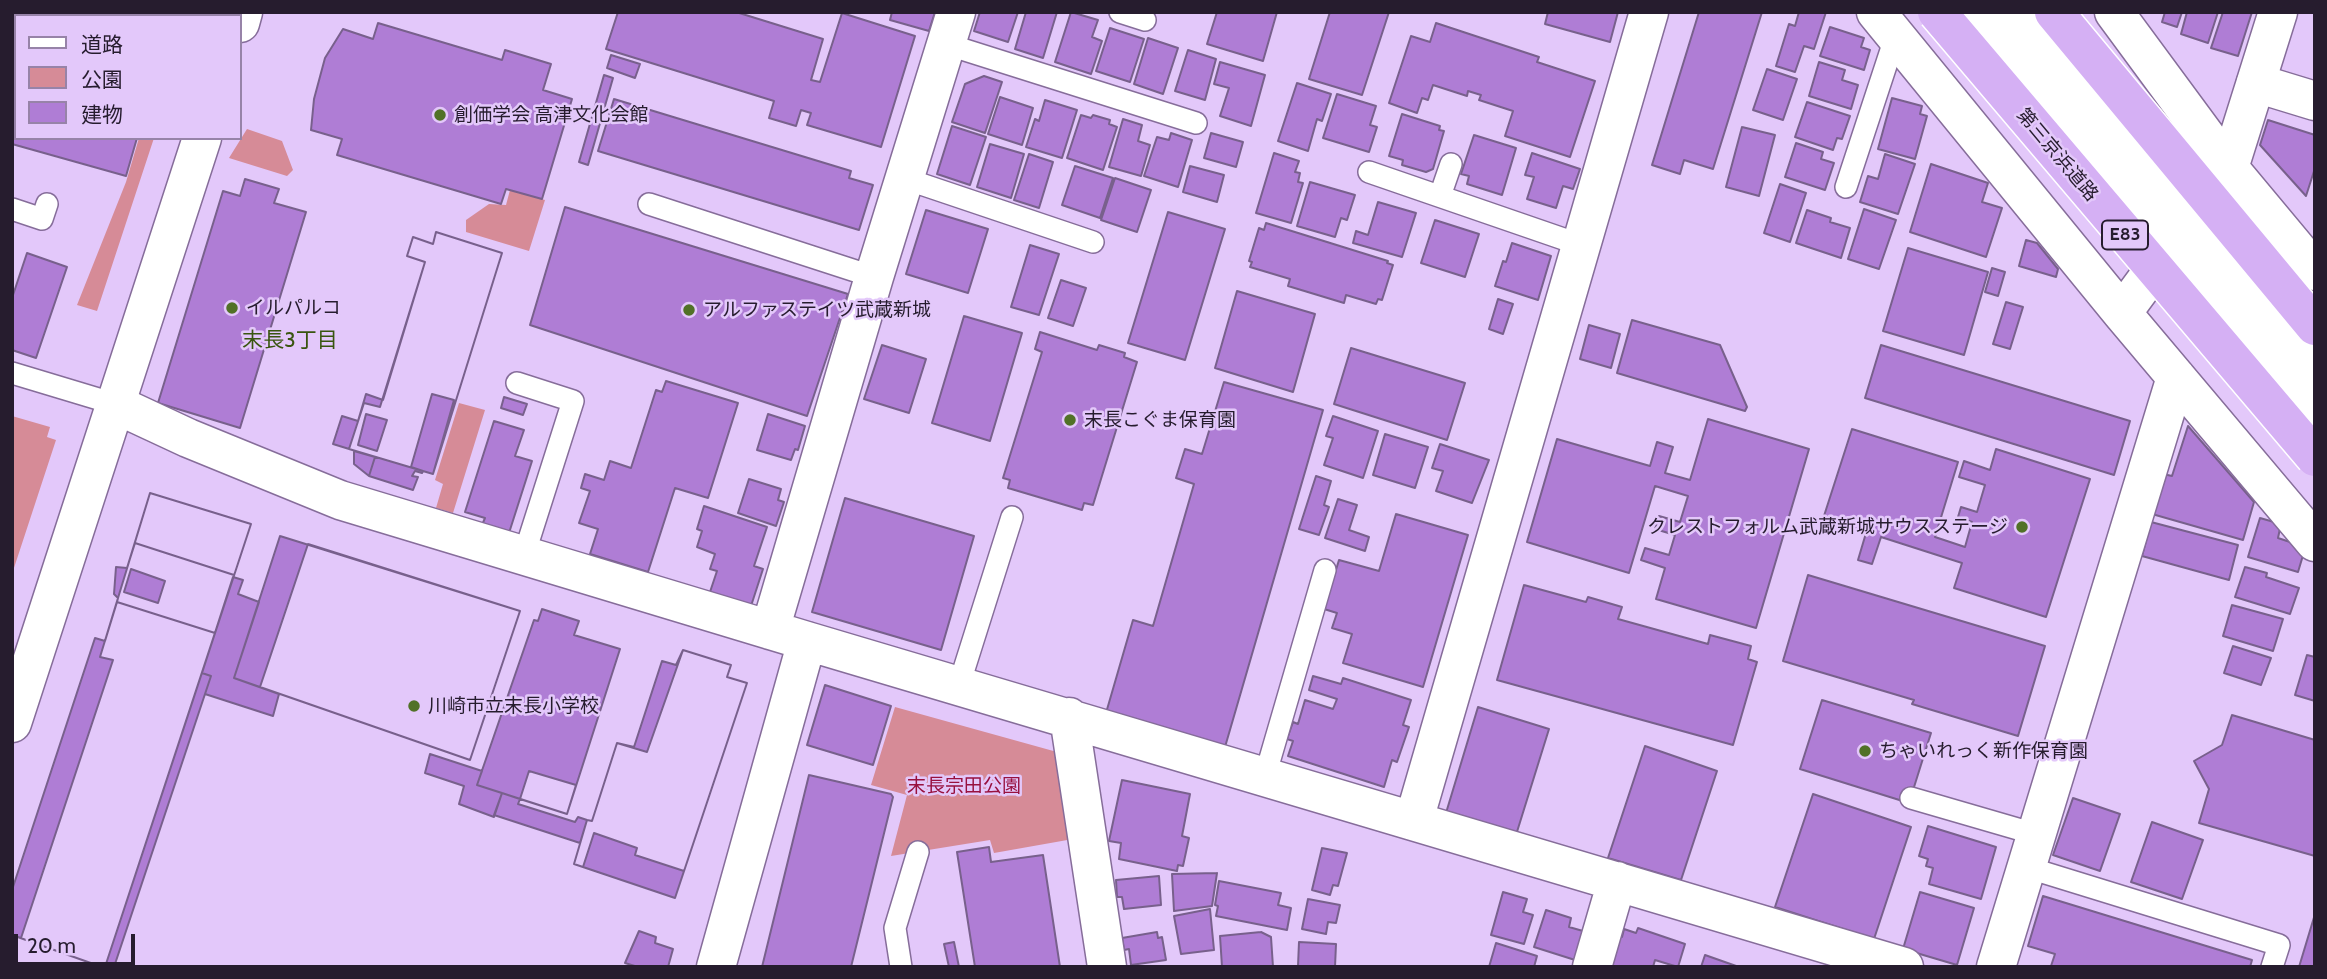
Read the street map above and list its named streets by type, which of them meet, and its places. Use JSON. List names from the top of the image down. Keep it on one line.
{"streets":{"highway":["第三京浜道路","E83"]},"districts":["末長3丁目"],"parks":["末長宗田公園"],"places":["創価学会 高津文化会館","イルパルコ","アルファステイツ武蔵新城","末長こぐま保育園","クレストフォルム武蔵新城サウスステージ","川崎市立末長小学校","ちゃいれっく新作保育園"],"legend":["道路","公園","建物"],"scale_bar":"20 m"}
